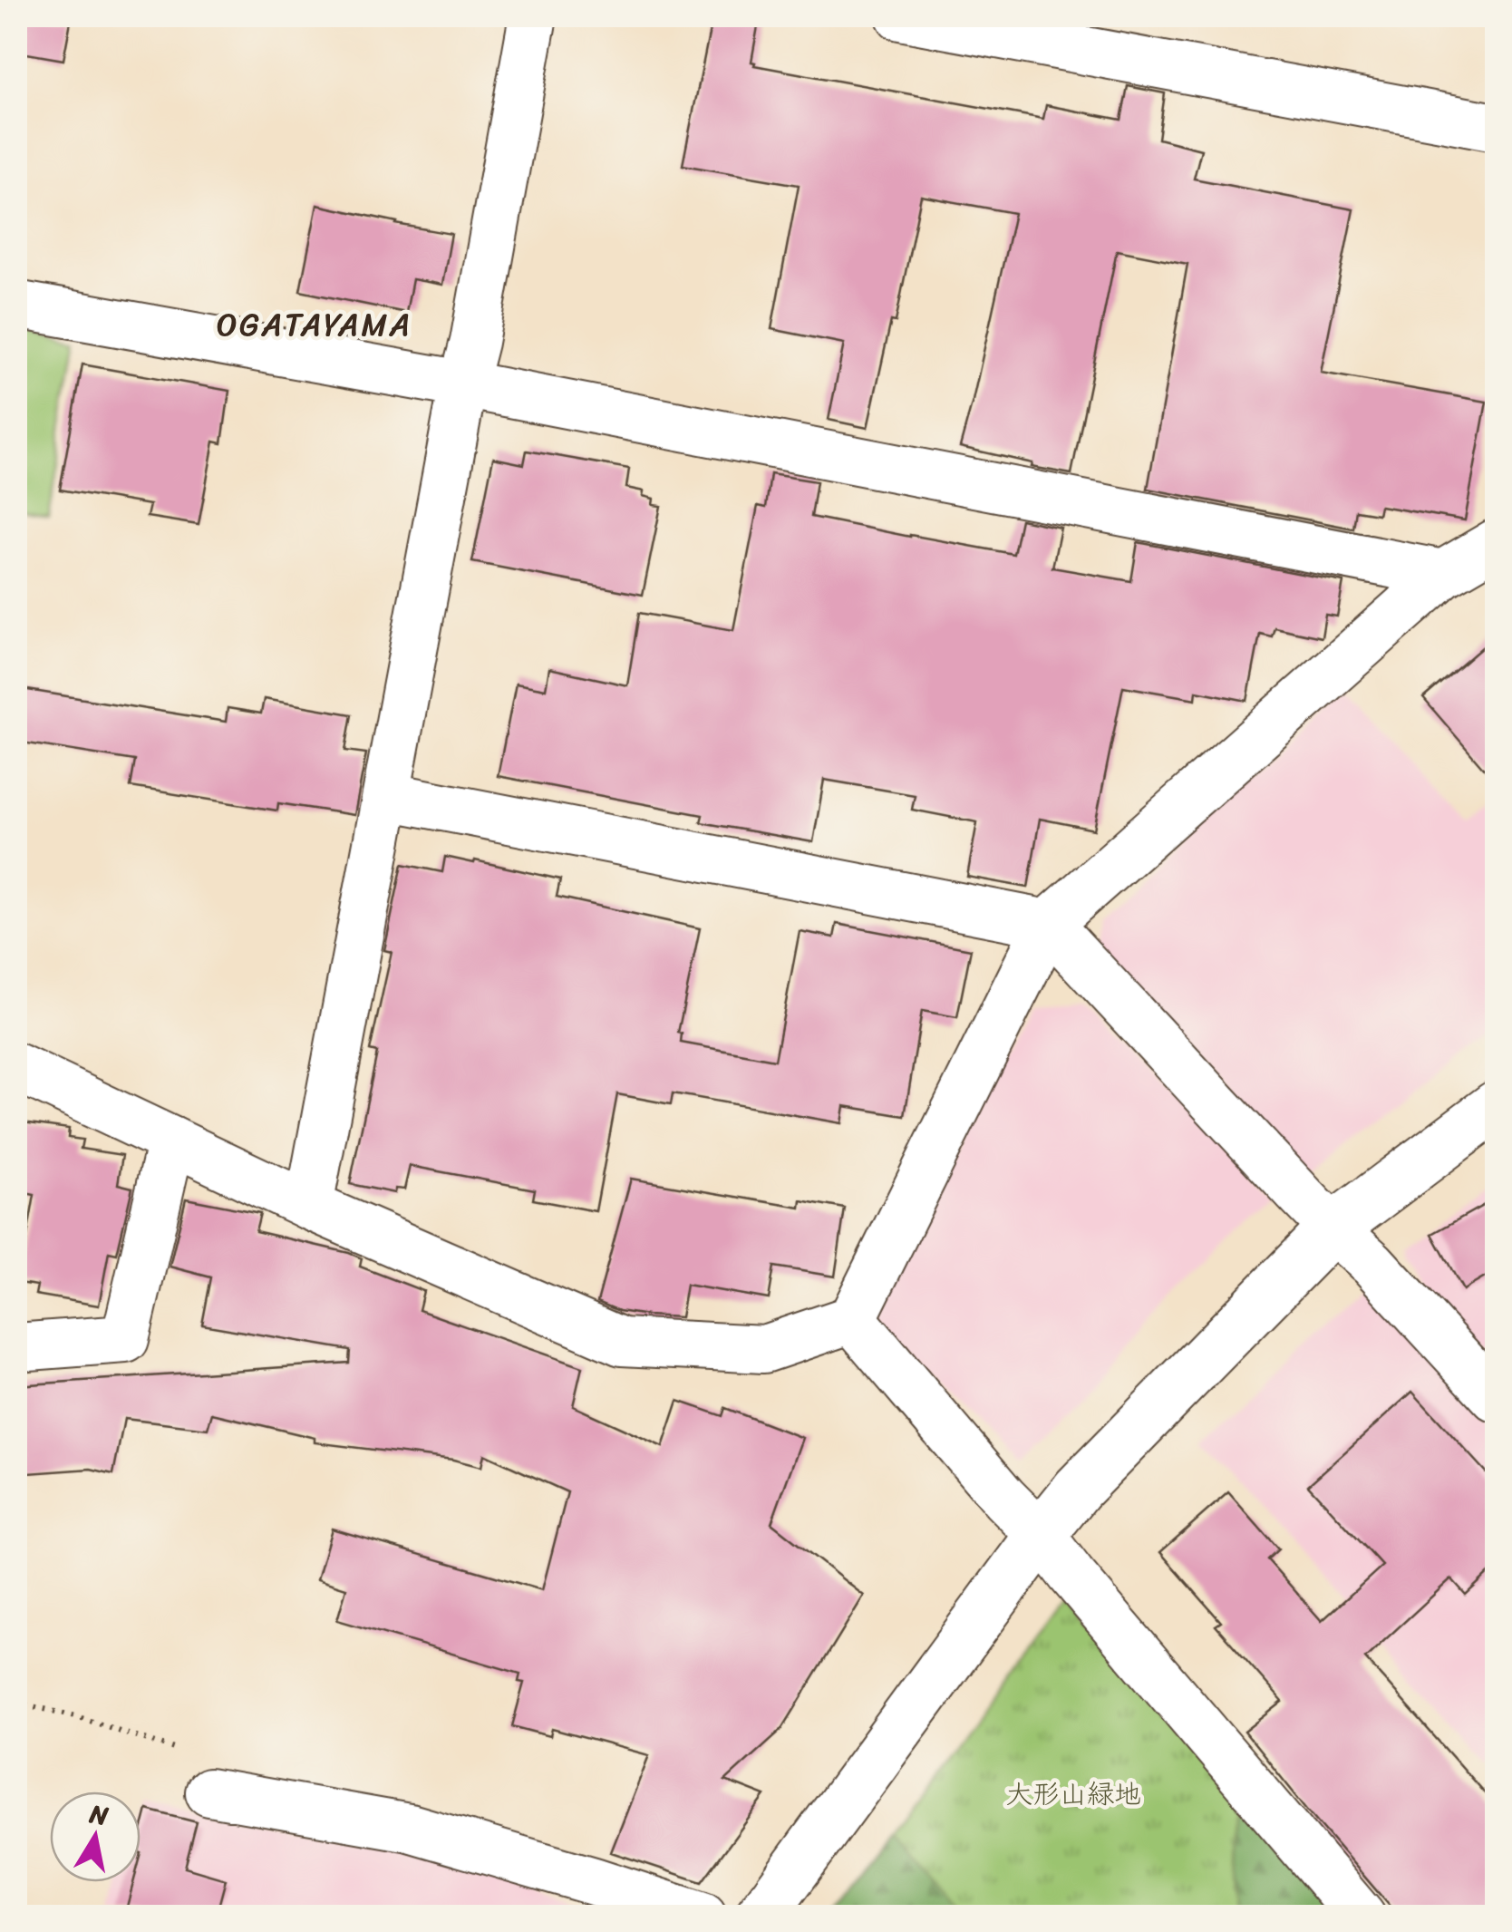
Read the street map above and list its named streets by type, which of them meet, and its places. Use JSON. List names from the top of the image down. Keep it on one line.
{"districts":["OGATAYAMA"],"parks":["大形山緑地"],"north":"top"}
